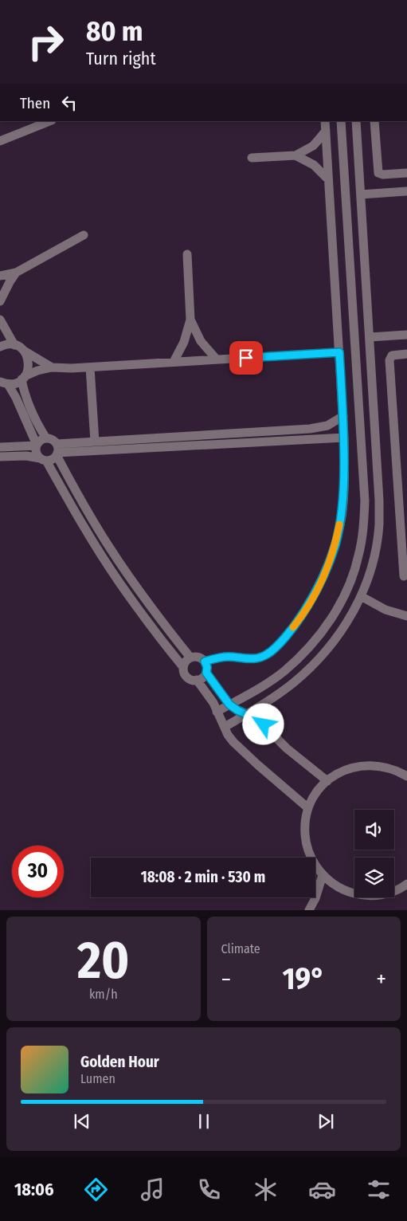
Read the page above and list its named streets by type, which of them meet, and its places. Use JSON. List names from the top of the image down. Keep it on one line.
{"page":{"turn":["80 m","Turn right"],"then":"Then","limit":"30","trip":"18:08 · 2 min · 530 m","tile":[["20","km/h"],"Climate"],"heat":["−","19°","+"],"song":["Golden Hour","Lumen"],"tabs":"18:06"}}
